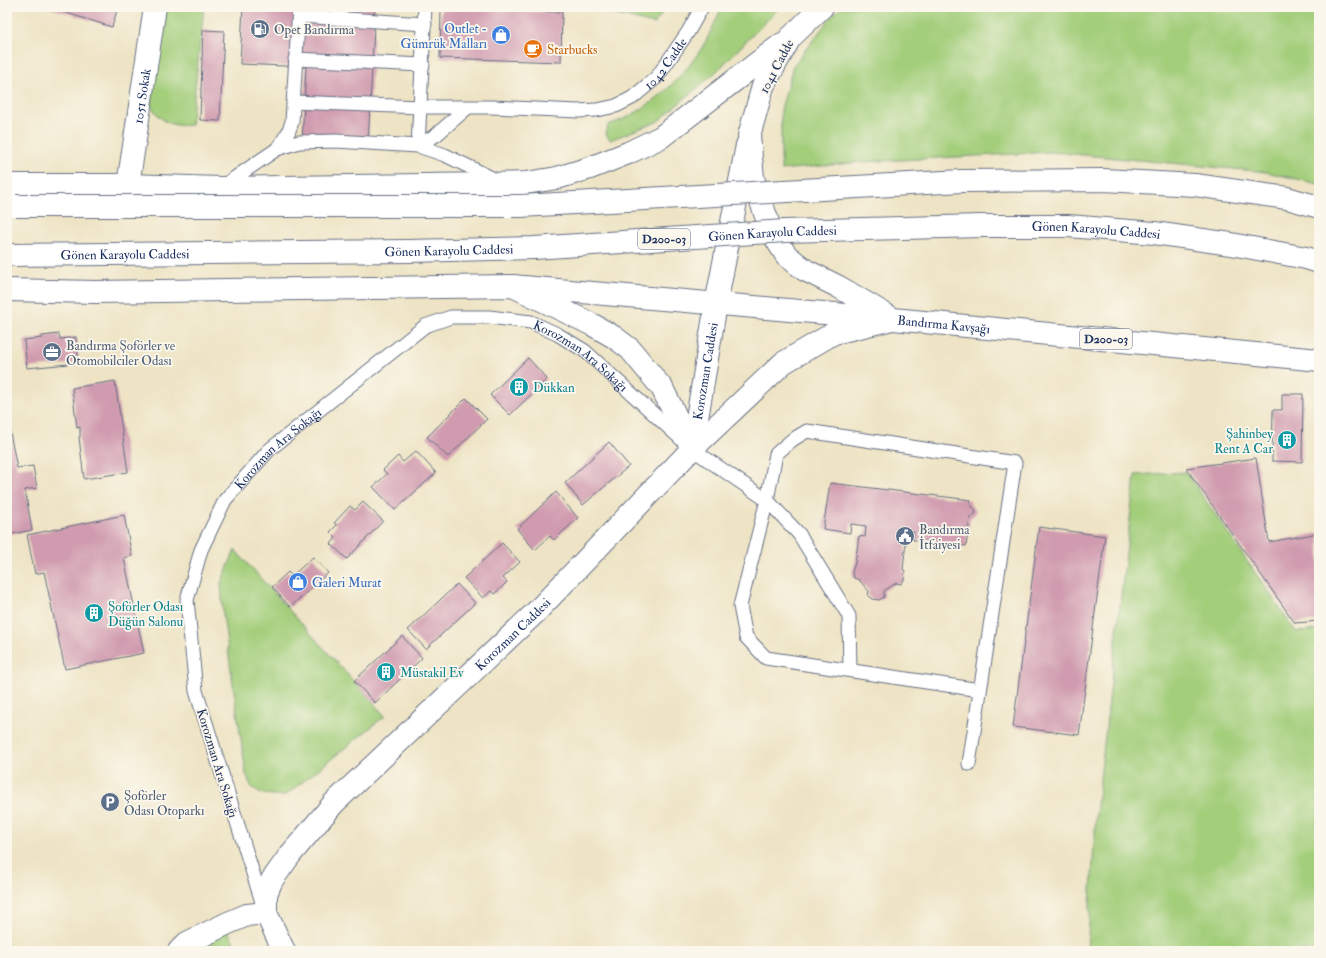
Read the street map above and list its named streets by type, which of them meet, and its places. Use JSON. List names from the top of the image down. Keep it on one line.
{"streets":{"main road":["1041 Cadde","1051 Sokak","Gönen Karayolu Caddesi","D200-03","Bandırma Kavşağı","Korozman Caddesi"],"lane":["1042 Cadde","Korozman Ara Sokağı"]},"crossings":[["1041 Cadde","Bandırma Kavşağı"],["D200-03","Bandırma Kavşağı"],["D200-03","Korozman Caddesi"],["Korozman Ara Sokağı","Korozman Caddesi"]],"places":{"fuel station":["Opet Bandırma"],"shop":["Outlet - Gümrük Malları","Galeri Murat"],"cafe":["Starbucks"],"office":["Bandırma Şoförler ve Otomobilciler Odası"],"building":["Dükkan","Şahinbey Rent A Car","Şoförler Odası Düğün Salonu","Müstakil Ev"],"public building":["Bandırma İtfaiyesi"],"parking":["Şoförler Odası Otoparkı"]}}
